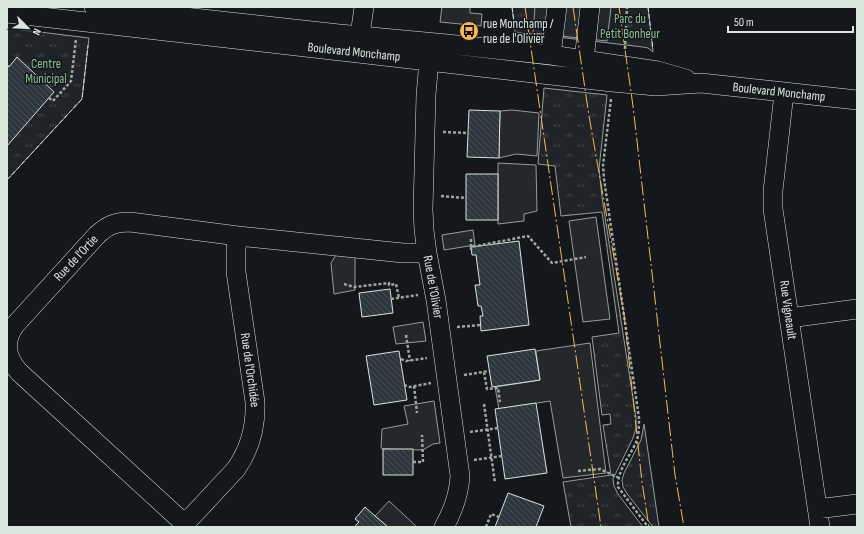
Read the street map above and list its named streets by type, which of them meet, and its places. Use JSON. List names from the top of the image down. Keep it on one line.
{"streets":{"street":["Boulevard Monchamp","Rue de l'Ortie","Rue de l'Olivier","Rue Vigneault","Rue de l'Orchidée"]},"crossings":[["Boulevard Monchamp","Rue de l'Olivier"],["Boulevard Monchamp","Rue Vigneault"],["Rue de l'Ortie","Rue de l'Olivier"],["Rue de l'Ortie","Rue de l'Orchidée"]],"parks":["Parc du Petit Bonheur","Centre Municipal"],"places":{"bus stop":["rue Monchamp / rue de l'Olivier"]},"scale_bar":"50 m","north":"bottom right"}
